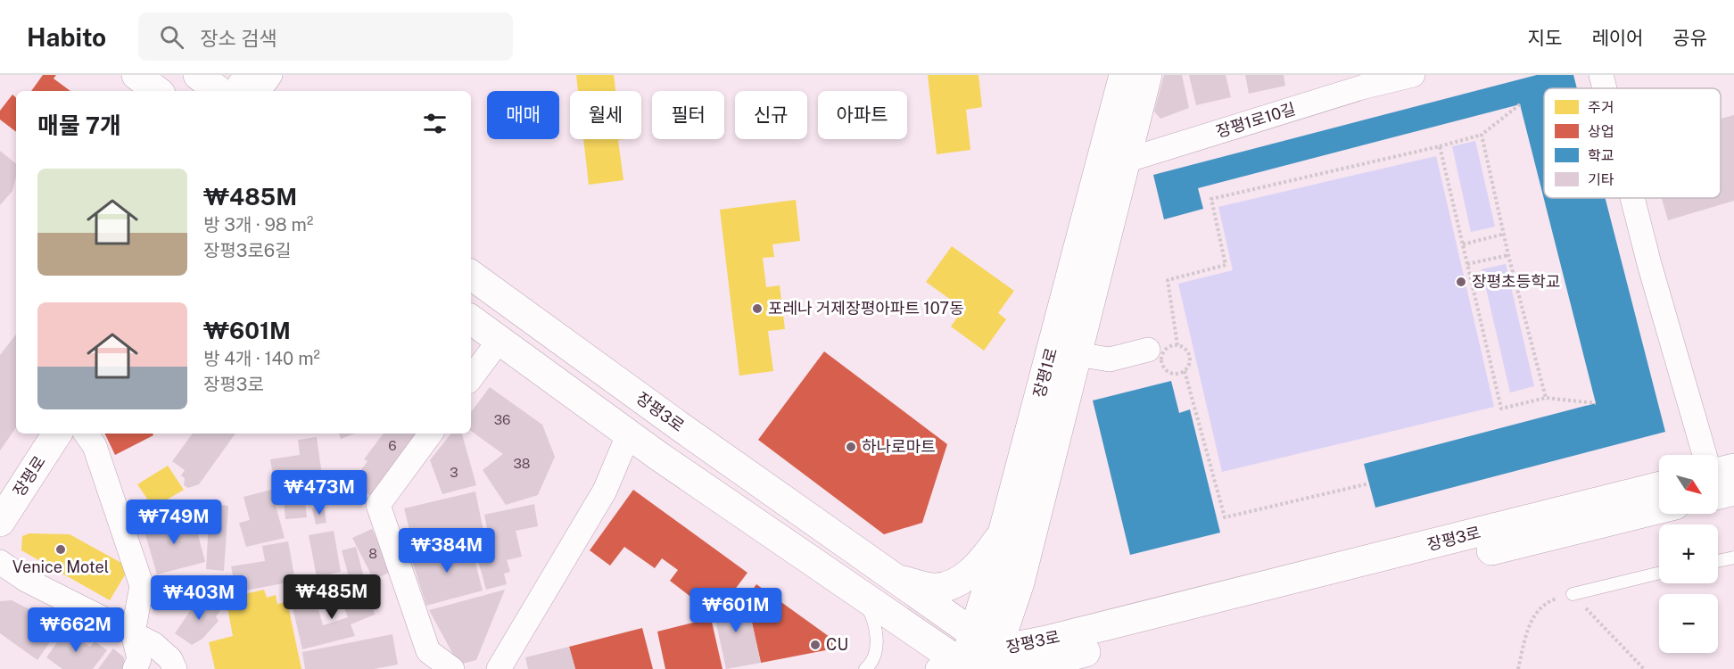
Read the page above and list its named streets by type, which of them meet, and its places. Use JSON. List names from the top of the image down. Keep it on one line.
{"streets":{"street":["장평1로10길","장평1로","장평3로","장평로"]},"crossings":[["장평1로10길","장평1로"],["장평1로","장평3로"]],"places":["장평초등학교","포레나 거제장평아파트 107동","하나로마트","Venice Motel","CU"],"house_numbers":["36","6","38","3","8"],"legend":["주거","상업","학교","기타"],"north":"bottom right","page":{"header":"Habito","search":"장소 검색","nav":["지도","레이어","공유"],"chip":["매매","월세","필터","신규","아파트"],"heading":"매물 7개","list":[{"name":"₩485M","note":"방 3개 · 98 m² · 장평3로6길"},{"name":"₩601M","note":"방 4개 · 140 m² · 장평3로"}],"map_buttons":["+","−"],"price":["₩473M","₩749M","₩384M","₩485M","₩403M","₩601M","₩662M"]}}
